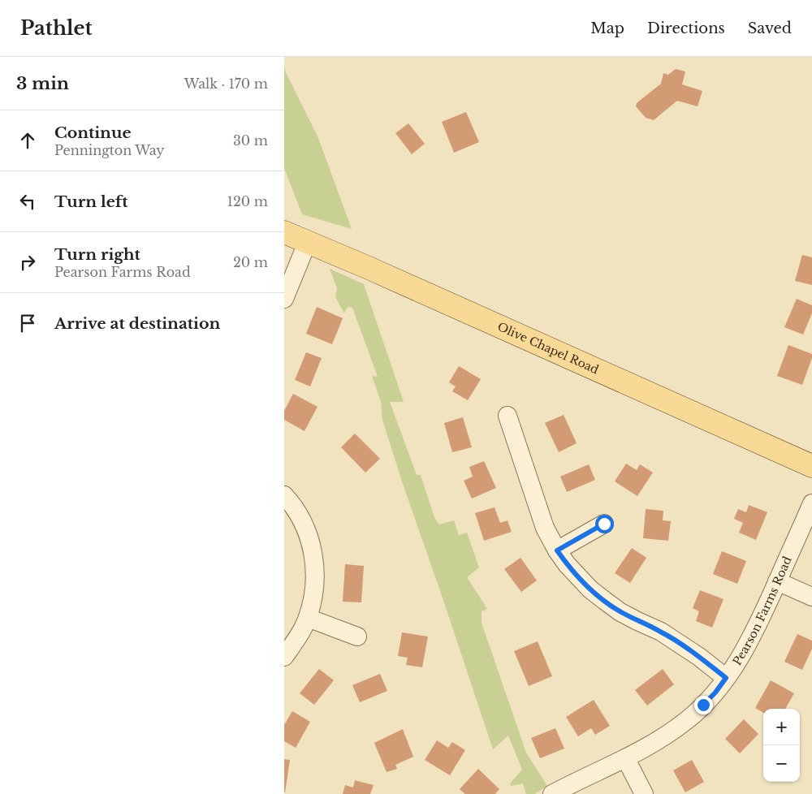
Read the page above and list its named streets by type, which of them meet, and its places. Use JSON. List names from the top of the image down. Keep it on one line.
{"streets":{"main road":["Olive Chapel Road"],"street":["Pearson Farms Road"]},"page":{"header":"Pathlet","nav":["Map","Directions","Saved"],"heading":["3 min","Walk · 170 m"],"list":[["Continue","Pennington Way","30 m"],["Turn left","120 m"],["Turn right","Pearson Farms Road","20 m"],"Arrive at destination"],"map_buttons":["+","−"]}}
